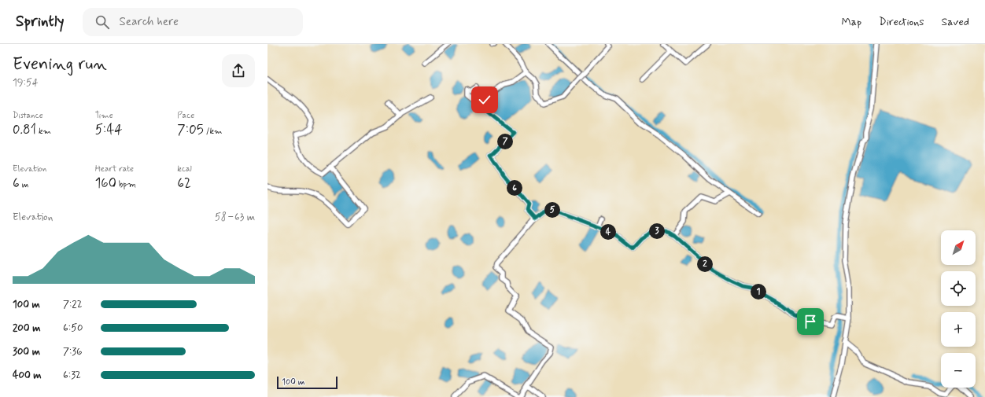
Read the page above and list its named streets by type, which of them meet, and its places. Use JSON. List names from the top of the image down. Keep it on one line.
{"scale_bar":"100 m","north":"top right","page":{"header":"Sprintly","search":"Search here","nav":["Map","Directions","Saved"],"heading":["Evening run","19:54"],"stats":[["Distance","0.81 km"],["Time","5:44"],["Pace","7:05 /km"],["Elevation","6 m"],["Heart rate","160 bpm"],["kcal","62"]],"pins":["7","6","5","3","4","2","1"],"chart":["Elevation","58–63 m"],"map_buttons":["+","−"],"list":[{"name":"100 m","note":"7:22"},{"name":"200 m","note":"6:50"},{"name":"300 m","note":"7:36"},{"name":"400 m","note":"6:32"}],"scale":"100 m"}}
